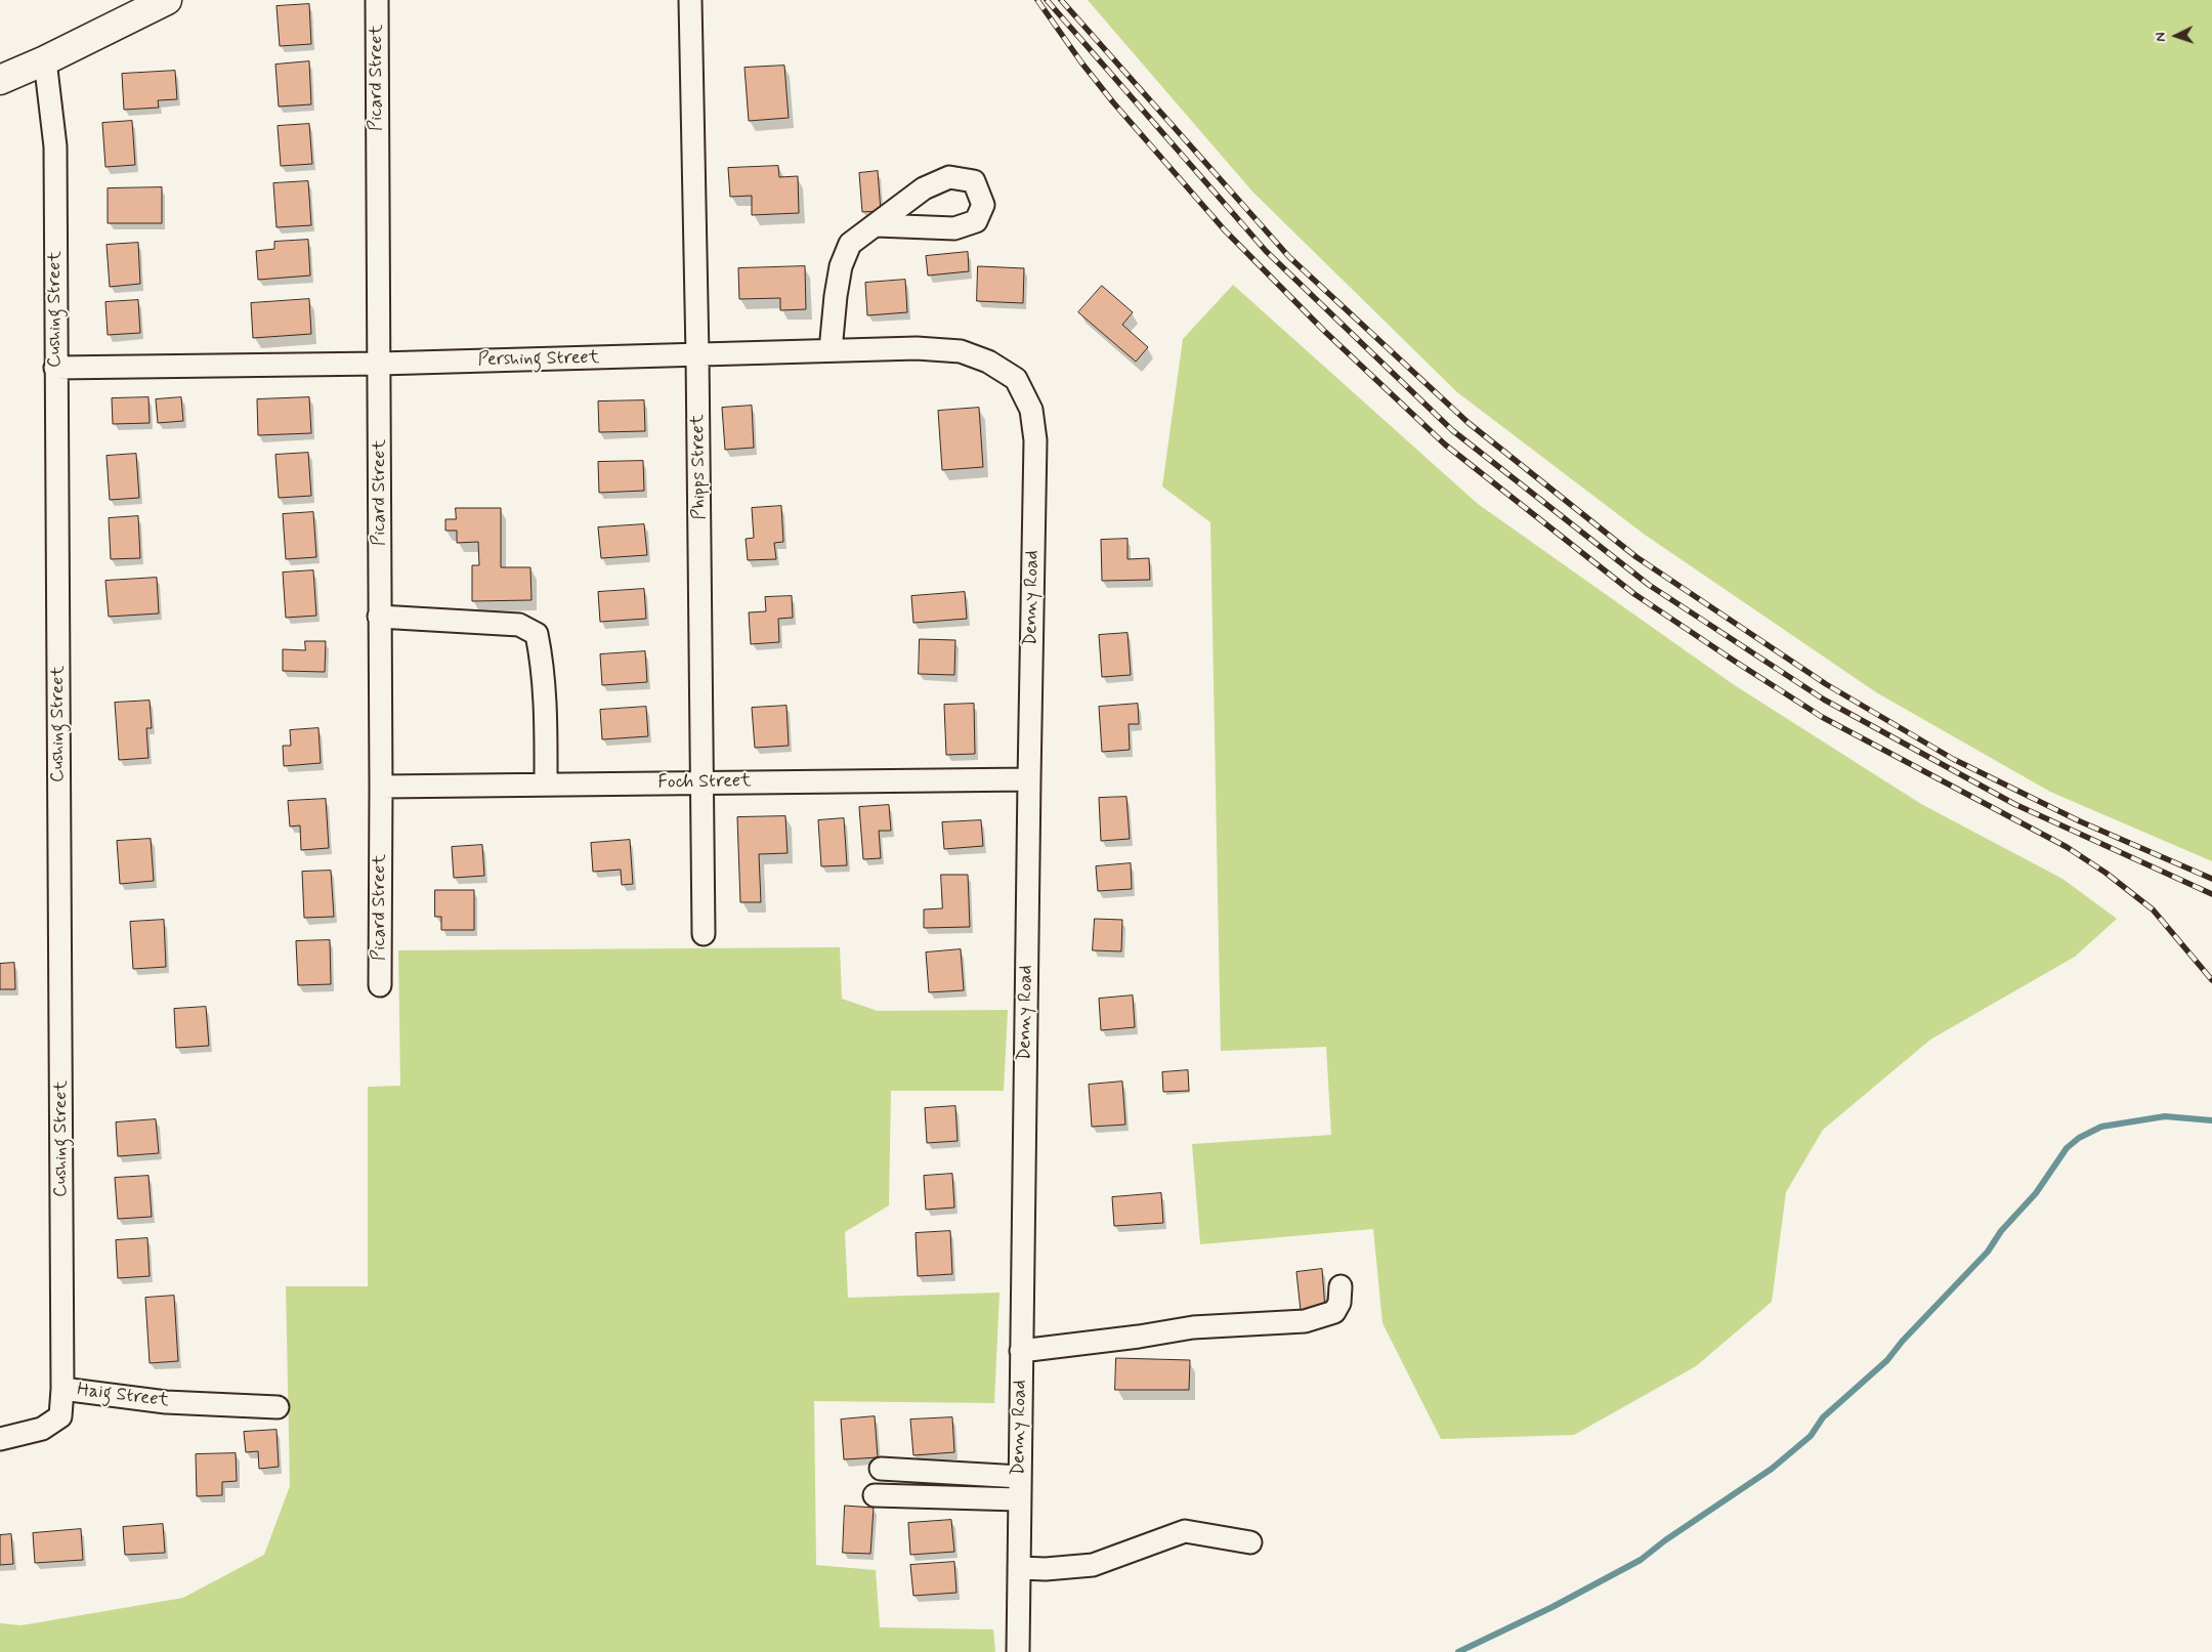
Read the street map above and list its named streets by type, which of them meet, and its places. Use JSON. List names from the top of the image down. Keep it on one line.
{"streets":{"street":["Picard Street","Cushing Street","Pershing Street","Phipps Street","Denny Road","Foch Street","Haig Street"]},"crossings":[["Picard Street","Pershing Street"],["Picard Street","Foch Street"],["Cushing Street","Pershing Street"],["Cushing Street","Haig Street"],["Pershing Street","Phipps Street"],["Pershing Street","Denny Road"],["Phipps Street","Foch Street"],["Denny Road","Foch Street"]],"north":"left"}
